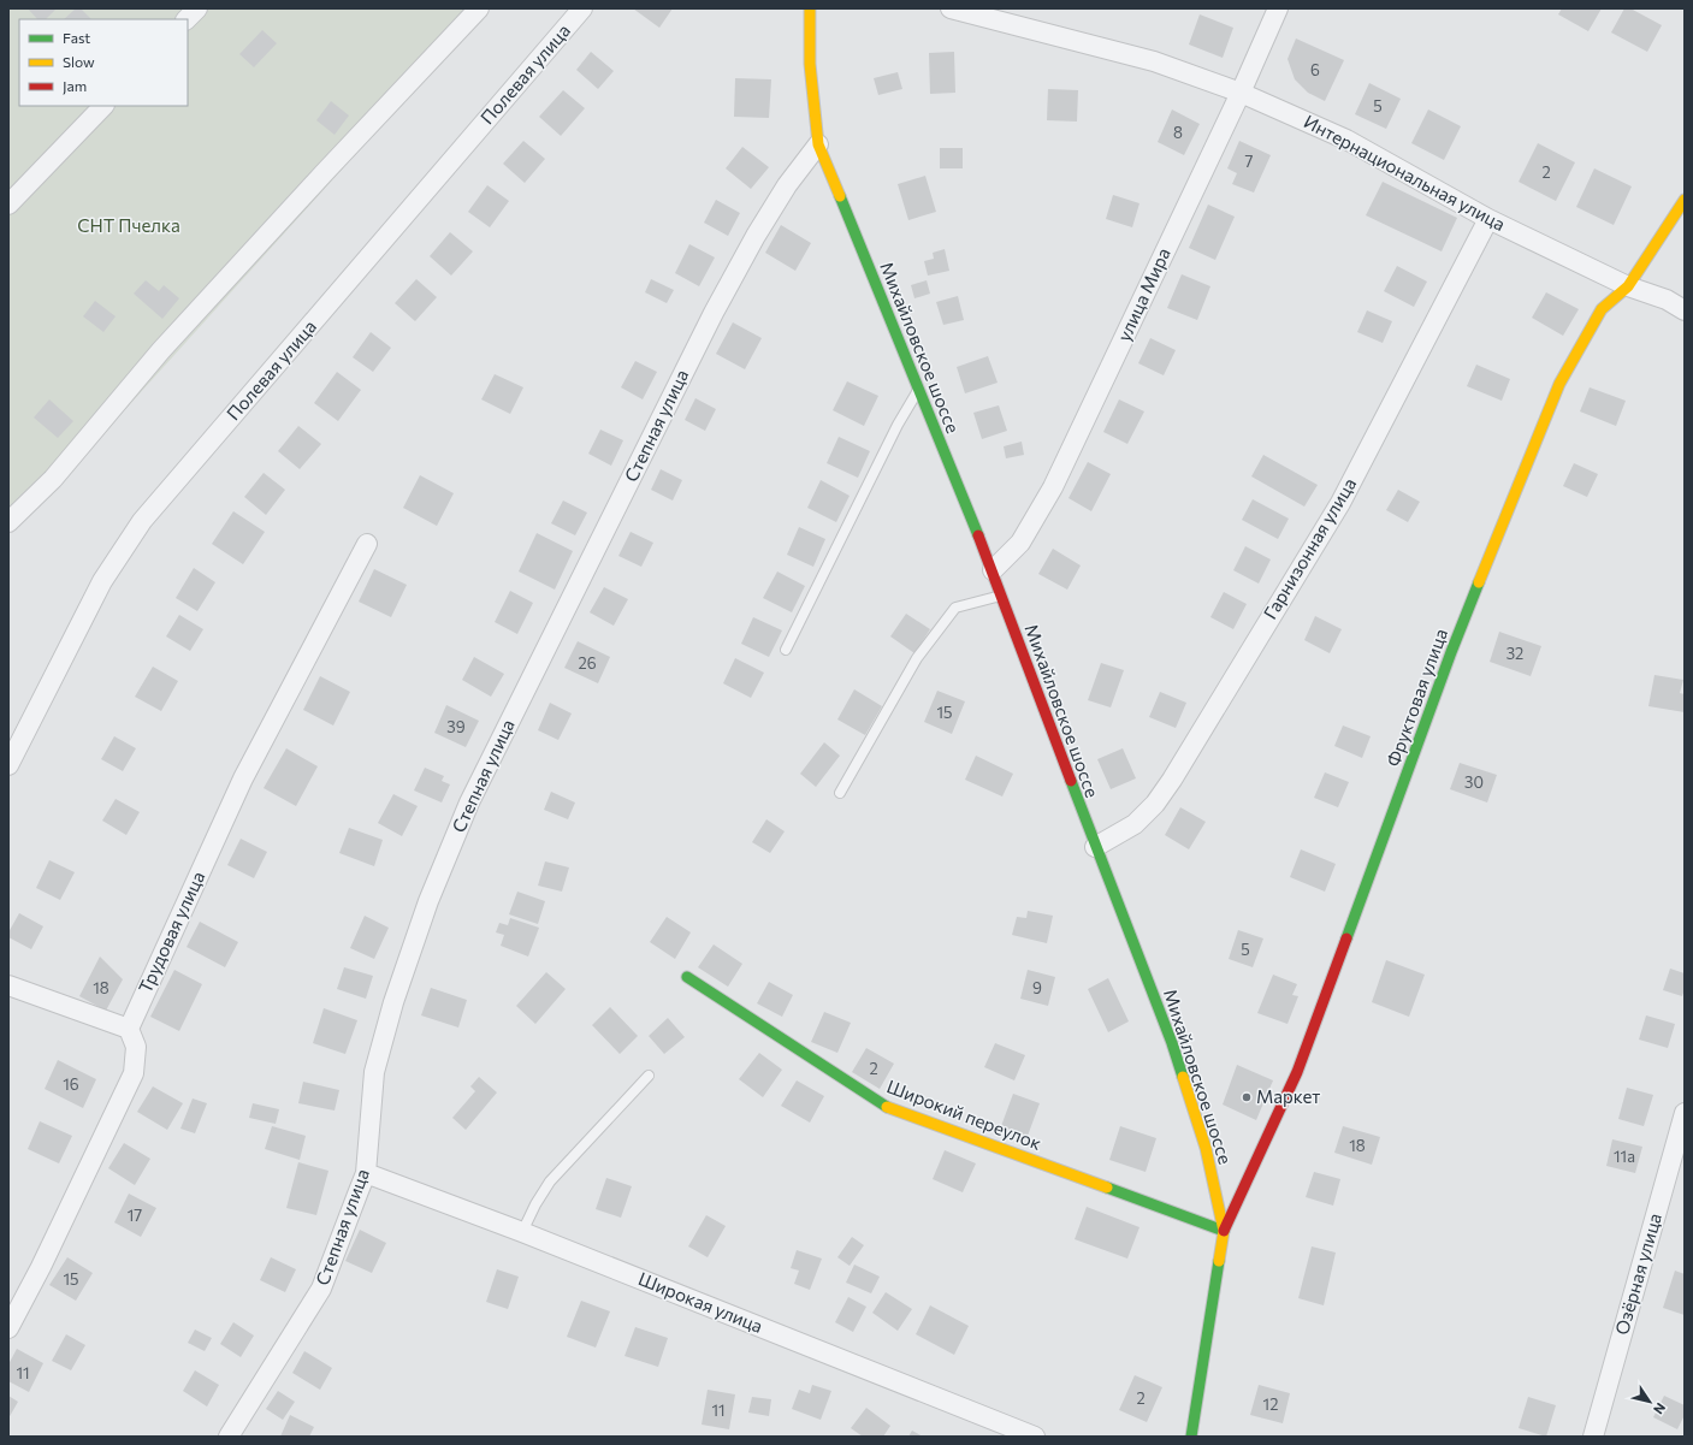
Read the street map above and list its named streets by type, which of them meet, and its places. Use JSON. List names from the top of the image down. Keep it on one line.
{"streets":{"street":["Полевая улица","Интернациональная улица","улица Мира","Михайловское шоссе","Степная улица","Гарнизонная улица","Фруктовая улица","Трудовая улица","Широкий переулок","Озёрная улица","Широкая улица"]},"crossings":[["Интернациональная улица","улица Мира"],["Интернациональная улица","Гарнизонная улица"],["Интернациональная улица","Фруктовая улица"],["улица Мира","Михайловское шоссе"],["Михайловское шоссе","Степная улица"],["Михайловское шоссе","Гарнизонная улица"],["Михайловское шоссе","Фруктовая улица"],["Михайловское шоссе","Широкий переулок"],["Степная улица","Широкая улица"],["Фруктовая улица","Широкий переулок"]],"parks":["СНТ Пчелка"],"places":["Маркет"],"house_numbers":["6","5","8","7","2","32","26","15","39","30","5","18","9","2","16","18","11а","17","15","11","2","12","11"],"legend":["Fast","Slow","Jam"],"north":"bottom right"}
